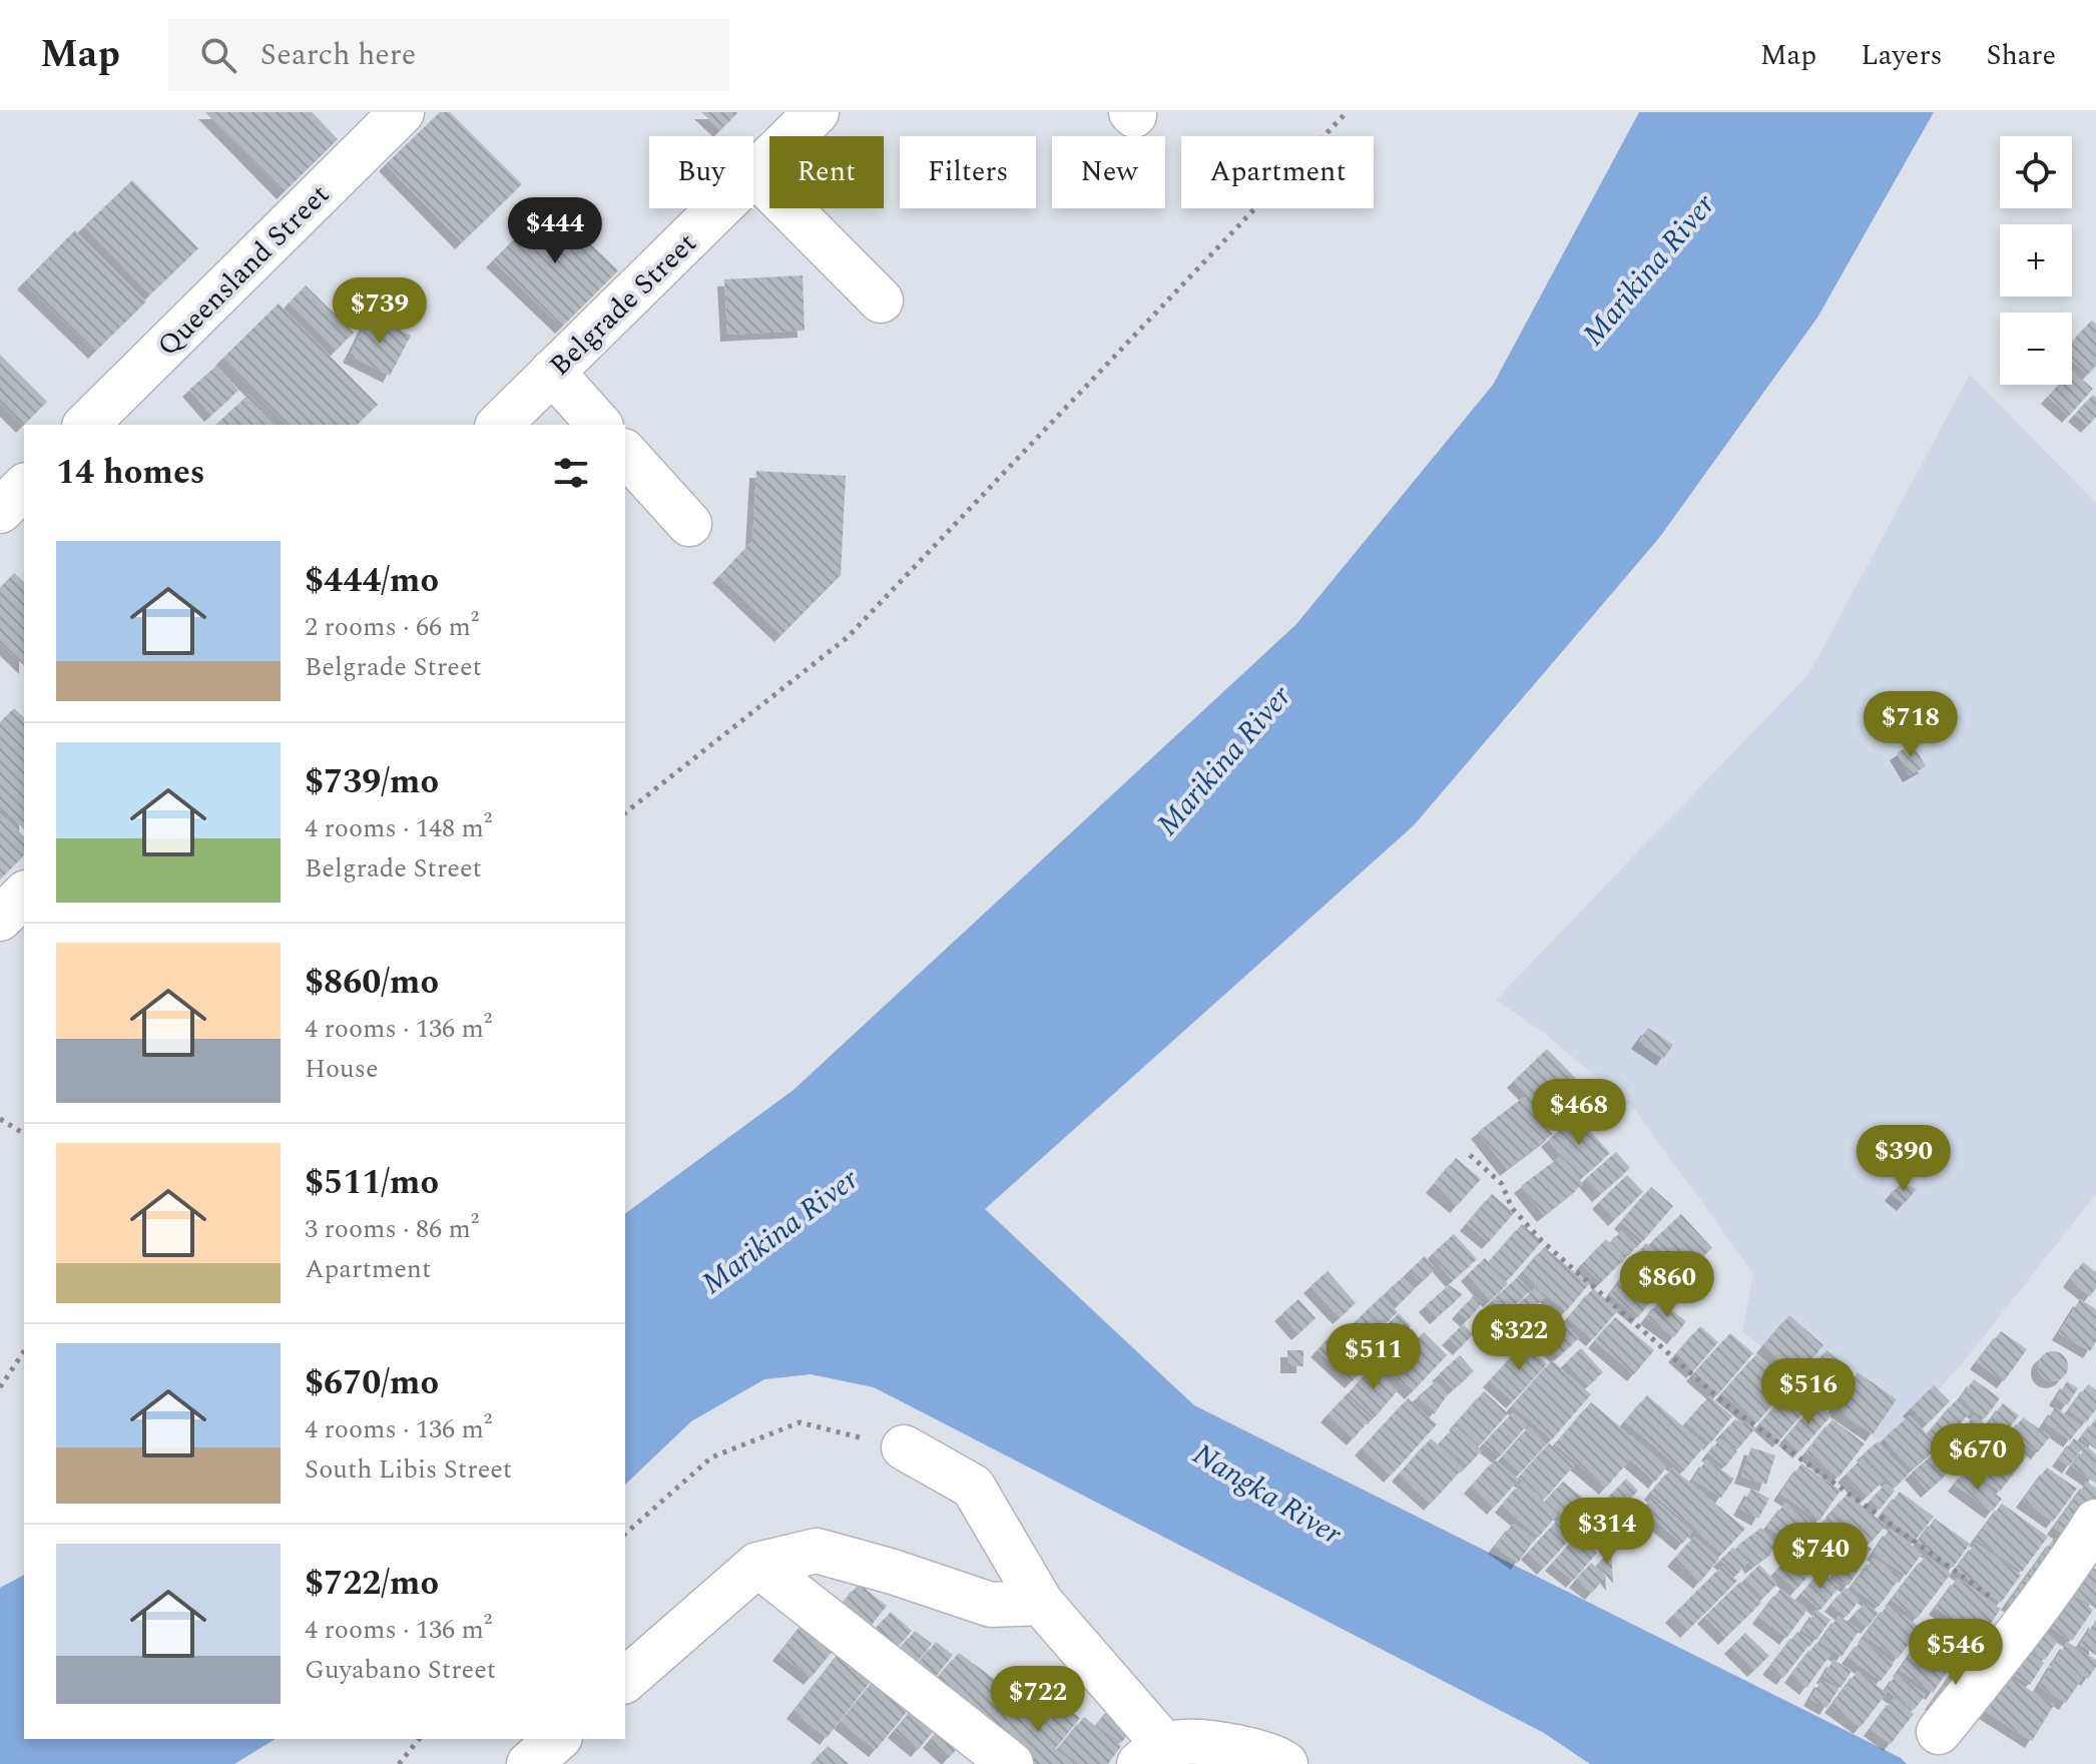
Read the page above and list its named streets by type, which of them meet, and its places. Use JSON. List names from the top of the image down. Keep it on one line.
{"streets":{"street":["Queensland Street","Belgrade Street"]},"water":["Marikina River","Nangka River"],"page":{"header":"Map","search":"Search here","nav":["Map","Layers","Share"],"map_buttons":["+","−"],"chip":["Buy","Rent","Filters","New","Apartment"],"price":["$444","$739","$718","$468","$390","$860","$322","$511","$516","$670","$314","$740","$546","$722"],"heading":"14 homes","list":[{"name":"$444/mo","note":"2 rooms · 66 m² · Belgrade Street"},{"name":"$739/mo","note":"4 rooms · 148 m² · Belgrade Street"},{"name":"$860/mo","note":"4 rooms · 136 m² · House"},{"name":"$511/mo","note":"3 rooms · 86 m² · Apartment"},{"name":"$670/mo","note":"4 rooms · 136 m² · South Libis Street"},{"name":"$722/mo","note":"4 rooms · 136 m² · Guyabano Street"}]}}
